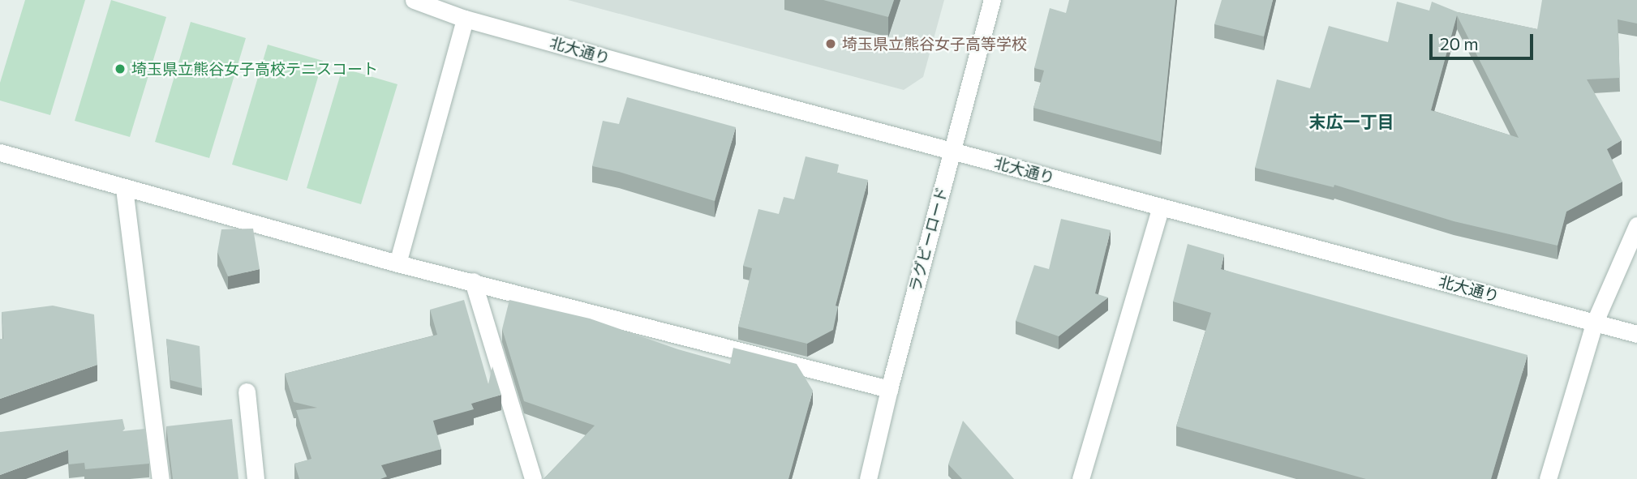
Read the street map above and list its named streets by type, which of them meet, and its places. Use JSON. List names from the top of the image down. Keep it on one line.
{"streets":{"street":["北大通り","ラグビーロード"]},"crossings":[["北大通り","ラグビーロード"]],"districts":["末広一丁目"],"places":["埼玉県立熊谷女子高等学校","埼玉県立熊谷女子高校テニスコート"],"scale_bar":"20 m"}
